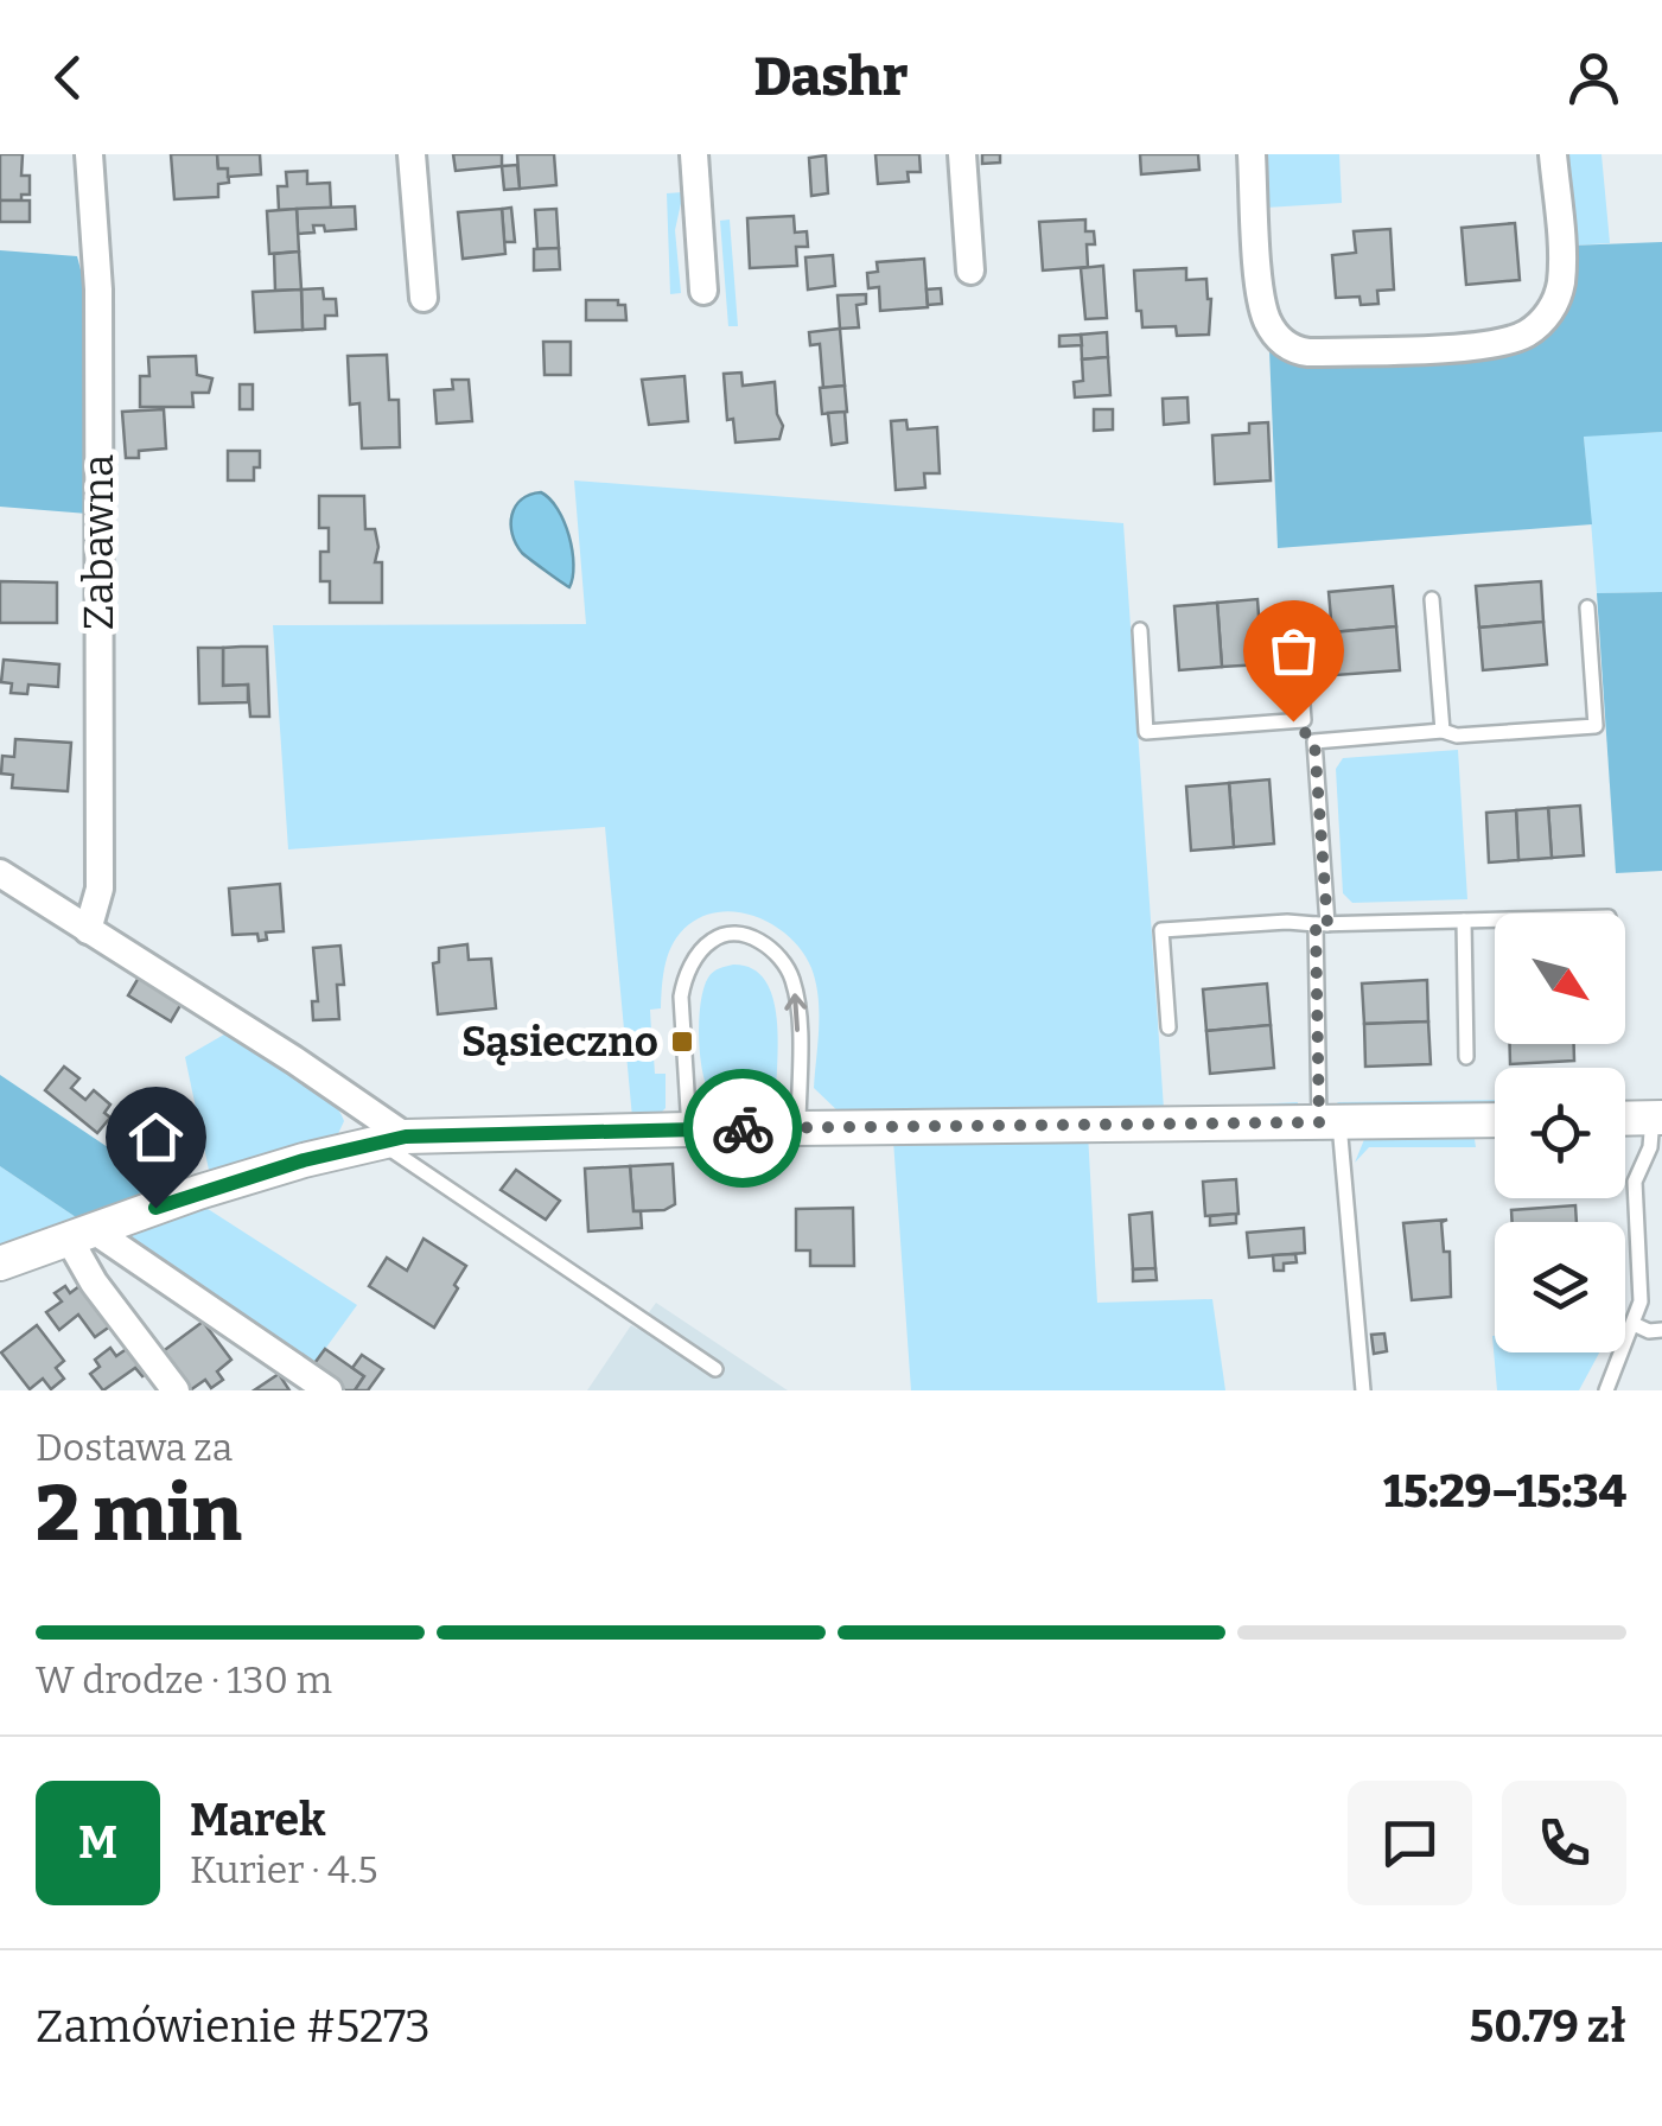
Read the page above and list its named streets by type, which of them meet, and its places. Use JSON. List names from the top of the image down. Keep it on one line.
{"streets":{"street":["Zabawna"]},"places":{"transit":["Sąsieczno"]},"north":"bottom right","page":{"header":"Dashr","heading":["2 min","Dostawa za","15:29–15:34"],"panel":["Marek","Kurier · 4.5","Zamówienie #5273","50.79 zł"],"bar":"W drodze · 130 m","round":"M"}}
